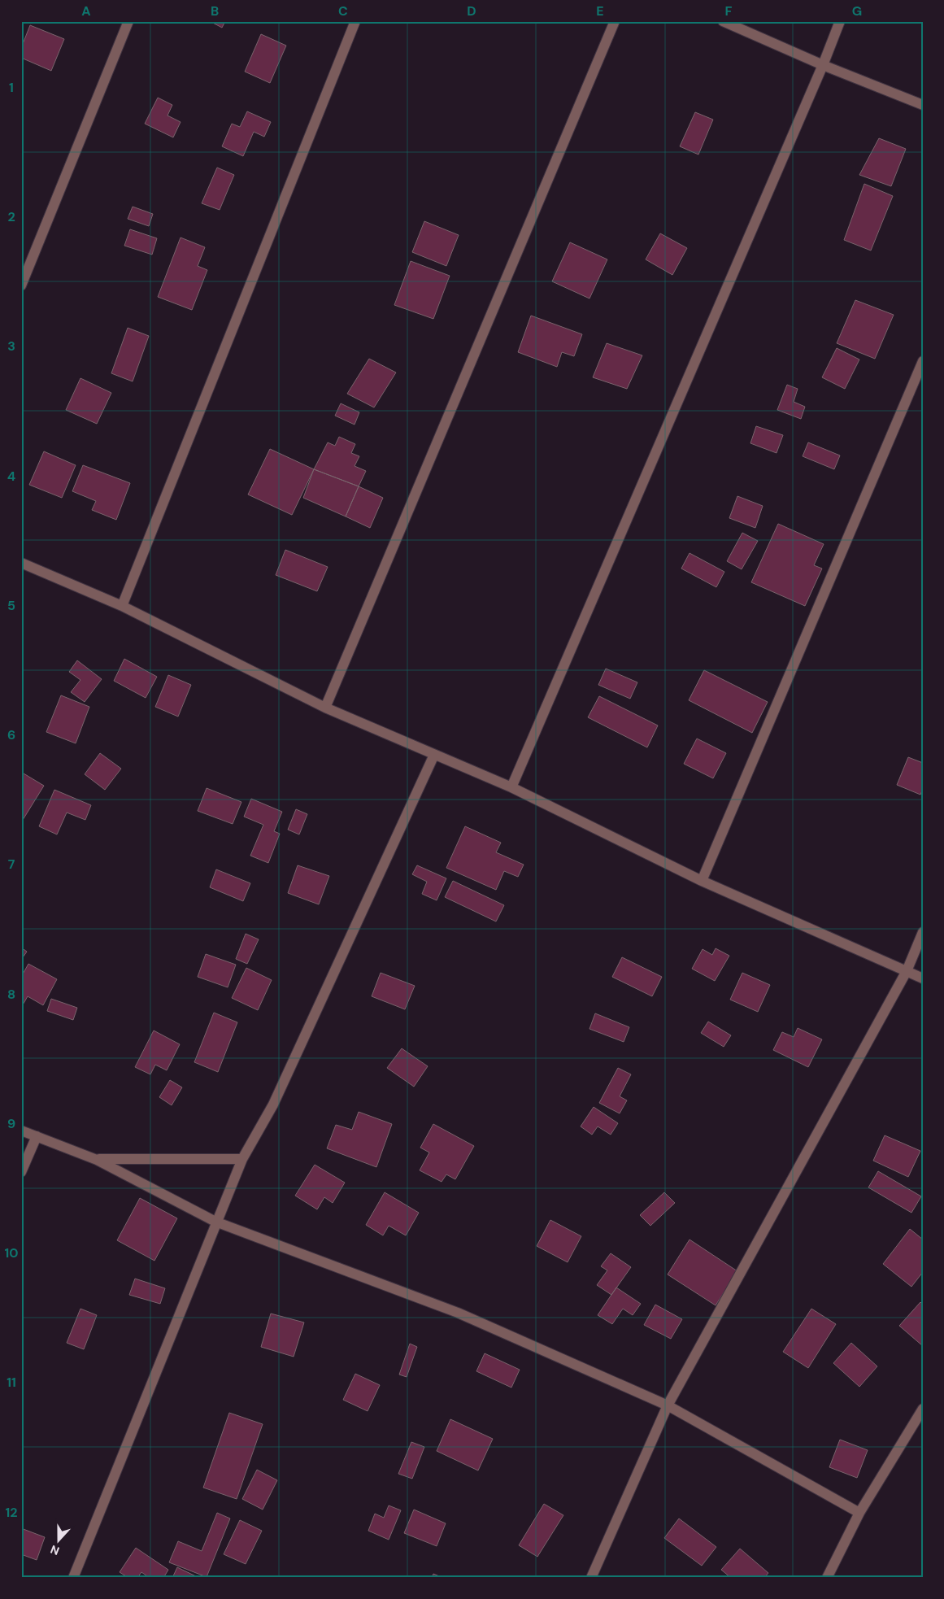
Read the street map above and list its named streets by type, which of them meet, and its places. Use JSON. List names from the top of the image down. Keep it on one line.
{"north":"bottom","grid":{"columns":["A","B","C","D","E","F","G"],"rows":["1","2","3","4","5","6","7","8","9","10","11","12"]}}
